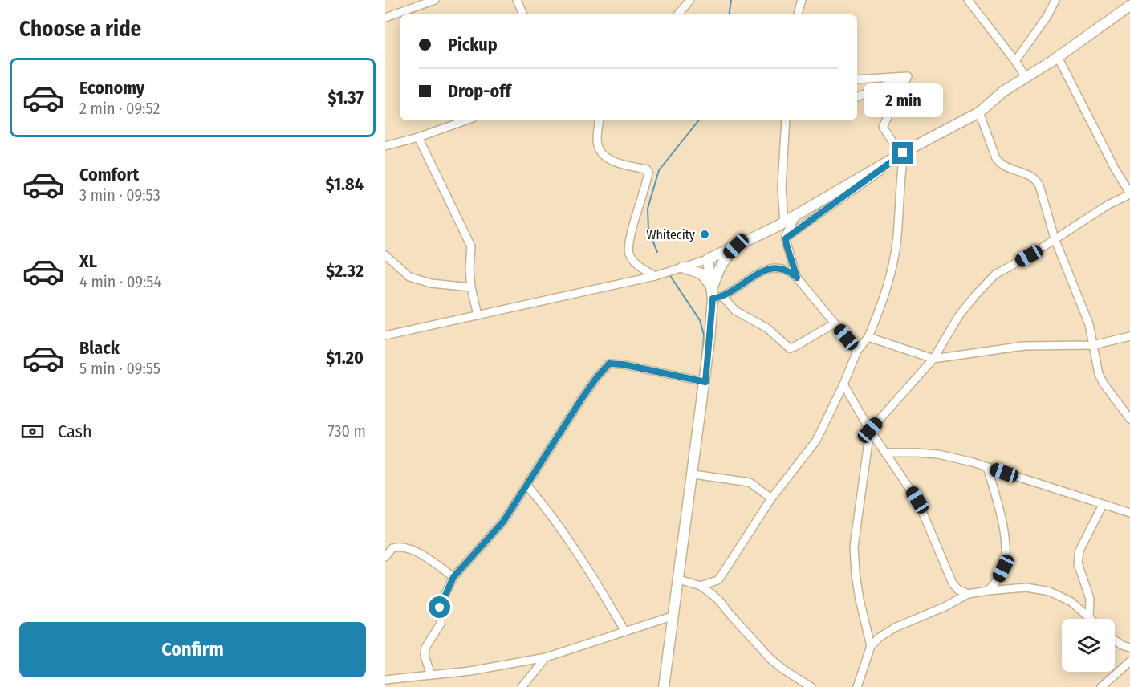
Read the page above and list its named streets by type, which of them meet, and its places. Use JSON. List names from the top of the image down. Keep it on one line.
{"places":["Whitecity"],"page":{"heading":"Choose a ride","banner":["Pickup","Drop-off"],"list":[{"name":"Economy","note":"2 min · 09:52","value":"$1.37"},{"name":"Comfort","note":"3 min · 09:53","value":"$1.84"},{"name":"XL","note":"4 min · 09:54","value":"$2.32"},{"name":"Black","note":"5 min · 09:55","value":"$1.20"}],"bubble":"2 min","pay":["Cash","730 m"],"buttons":"Confirm"}}
